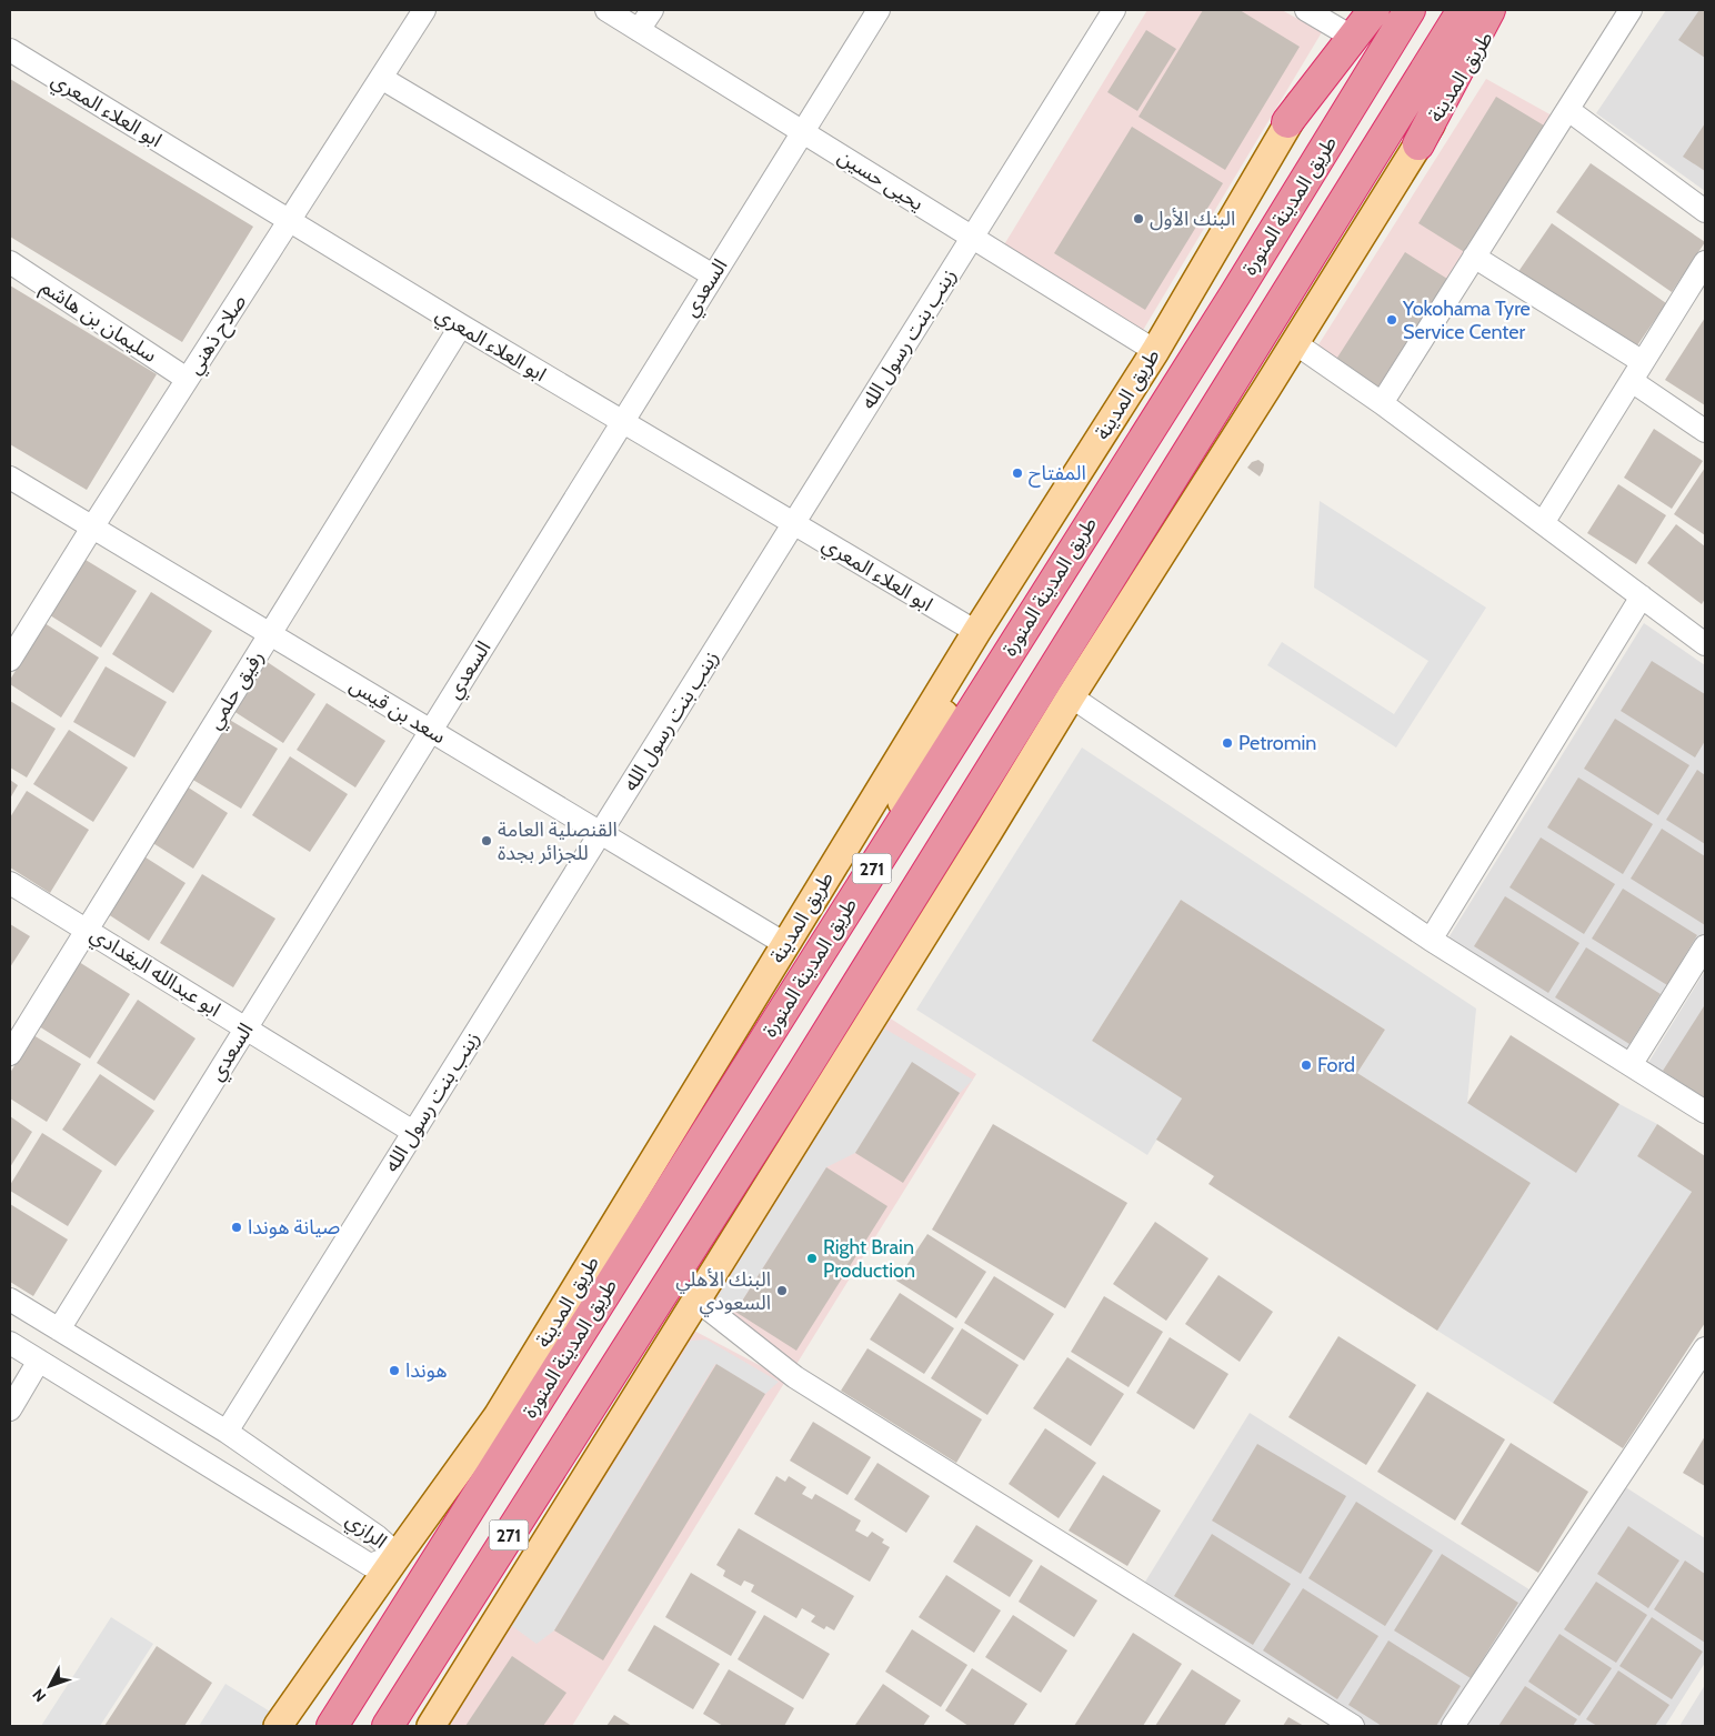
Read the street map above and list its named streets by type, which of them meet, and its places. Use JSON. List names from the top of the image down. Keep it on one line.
{"streets":{"highway":["طريق المدينة المنورة","271"],"main road":["طريق المدينة"],"street":["ابو العلاء المعري","يحيى حسين","السعدي","سليمان بن هاشم","صلاح ذهني","زينب بنت رسول الله","رفيق حلمي","سعد بن قيس","ابو عبدالله البغدادي","الرازي"]},"crossings":[["طريق المدينة","ابو العلاء المعري"],["طريق المدينة","يحيى حسين"],["طريق المدينة","سعد بن قيس"],["طريق المدينة","الرازي"],["ابو العلاء المعري","السعدي"],["ابو العلاء المعري","صلاح ذهني"],["ابو العلاء المعري","زينب بنت رسول الله"],["ابو العلاء المعري","رفيق حلمي"],["يحيى حسين","السعدي"],["يحيى حسين","زينب بنت رسول الله"],["السعدي","سعد بن قيس"],["السعدي","ابو عبدالله البغدادي"],["السعدي","الرازي"],["سليمان بن هاشم","صلاح ذهني"],["صلاح ذهني","سعد بن قيس"],["زينب بنت رسول الله","سعد بن قيس"],["زينب بنت رسول الله","ابو عبدالله البغدادي"],["زينب بنت رسول الله","الرازي"],["رفيق حلمي","سعد بن قيس"],["رفيق حلمي","ابو عبدالله البغدادي"]],"places":["البنك الأول","Yokohama Tyre Service Center","المفتاح","Petromin","القنصلية العامة للجزائر بجدة","Ford","صيانة هوندا","Right Brain Production","البنك الأهلي السعودي","هوندا"],"north":"bottom left"}
